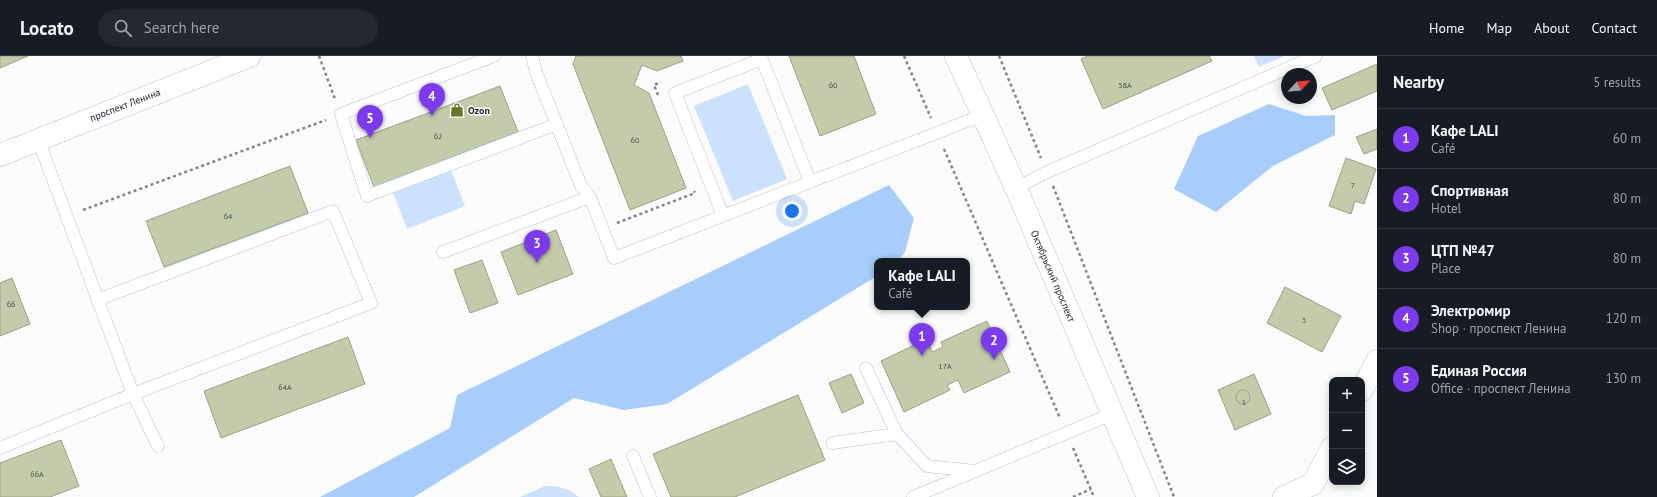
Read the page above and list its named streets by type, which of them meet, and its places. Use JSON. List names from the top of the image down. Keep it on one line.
{"streets":{"street":["проспект Ленина","Октябрьский проспект"]},"places":{"shop":["Ozon"]},"house_numbers":["60","58А","62","60","7","64","66","3","17А","64А","1","66А"],"north":"top right","page":{"header":"Locato","search":"Search here","nav":["Home","Map","About","Contact"],"heading":["Nearby","5 results"],"pins":["4","5","3","1","2"],"list":[{"mark":"1","name":"Кафе LALI","note":"Café","value":"60 m"},{"mark":"2","name":"Спортивная","note":"Hotel","value":"80 m"},{"mark":"3","name":"ЦТП №47","note":"Place","value":"80 m"},{"mark":"4","name":"Электромир","note":"Shop · проспект Ленина","value":"120 m"},{"mark":"5","name":"Единая Россия","note":"Office · проспект Ленина","value":"130 m"}],"popup":["Кафе LALI","Café"],"map_buttons":["+","−"]}}
